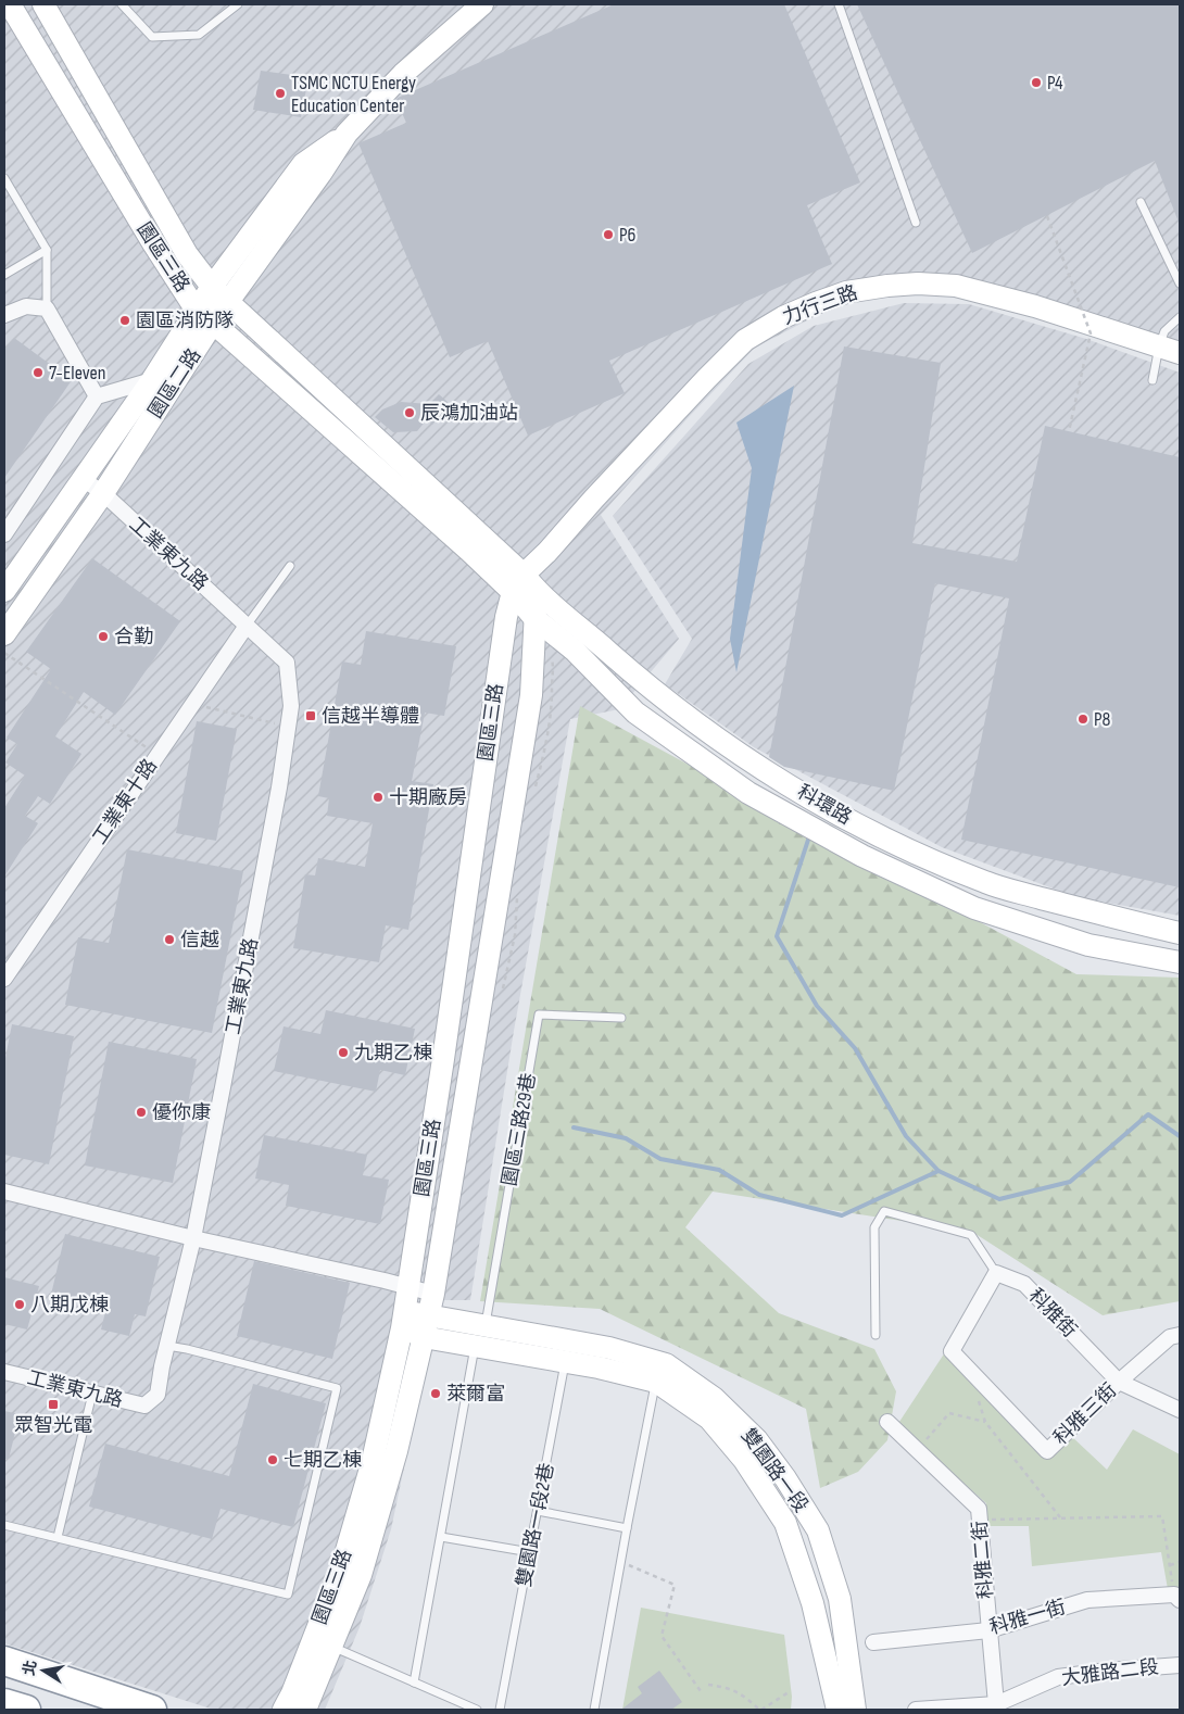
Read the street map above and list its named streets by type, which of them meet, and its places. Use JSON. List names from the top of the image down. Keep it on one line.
{"streets":{"street":["園區三路","力行三路","園區二路","工業東九路","工業東十路","科環路","科雅街","科雅三街","雙園路一段","科雅二街","科雅一街","大雅路二段"],"lane":["園區三路29巷","雙園路一段2巷"]},"crossings":[["園區三路","力行三路"],["園區三路","園區二路"],["園區三路","科環路"],["園區三路","雙園路一段"],["力行三路","科環路"],["園區二路","工業東九路"],["工業東九路","工業東十路"],["園區三路29巷","雙園路一段"],["科雅街","科雅三街"],["雙園路一段","雙園路一段2巷"],["科雅二街","科雅一街"],["科雅二街","大雅路二段"]],"places":{"other":["P4","TSMC NCTU Energy Education Center","P6","園區消防隊","7-Eleven","辰鴻加油站","合勤","P8","十期廠房","信越","九期乙棟","優你康","八期戊棟","萊爾富","七期乙棟"],"transit":["信越半導體","眾智光電"]},"north":"left"}
